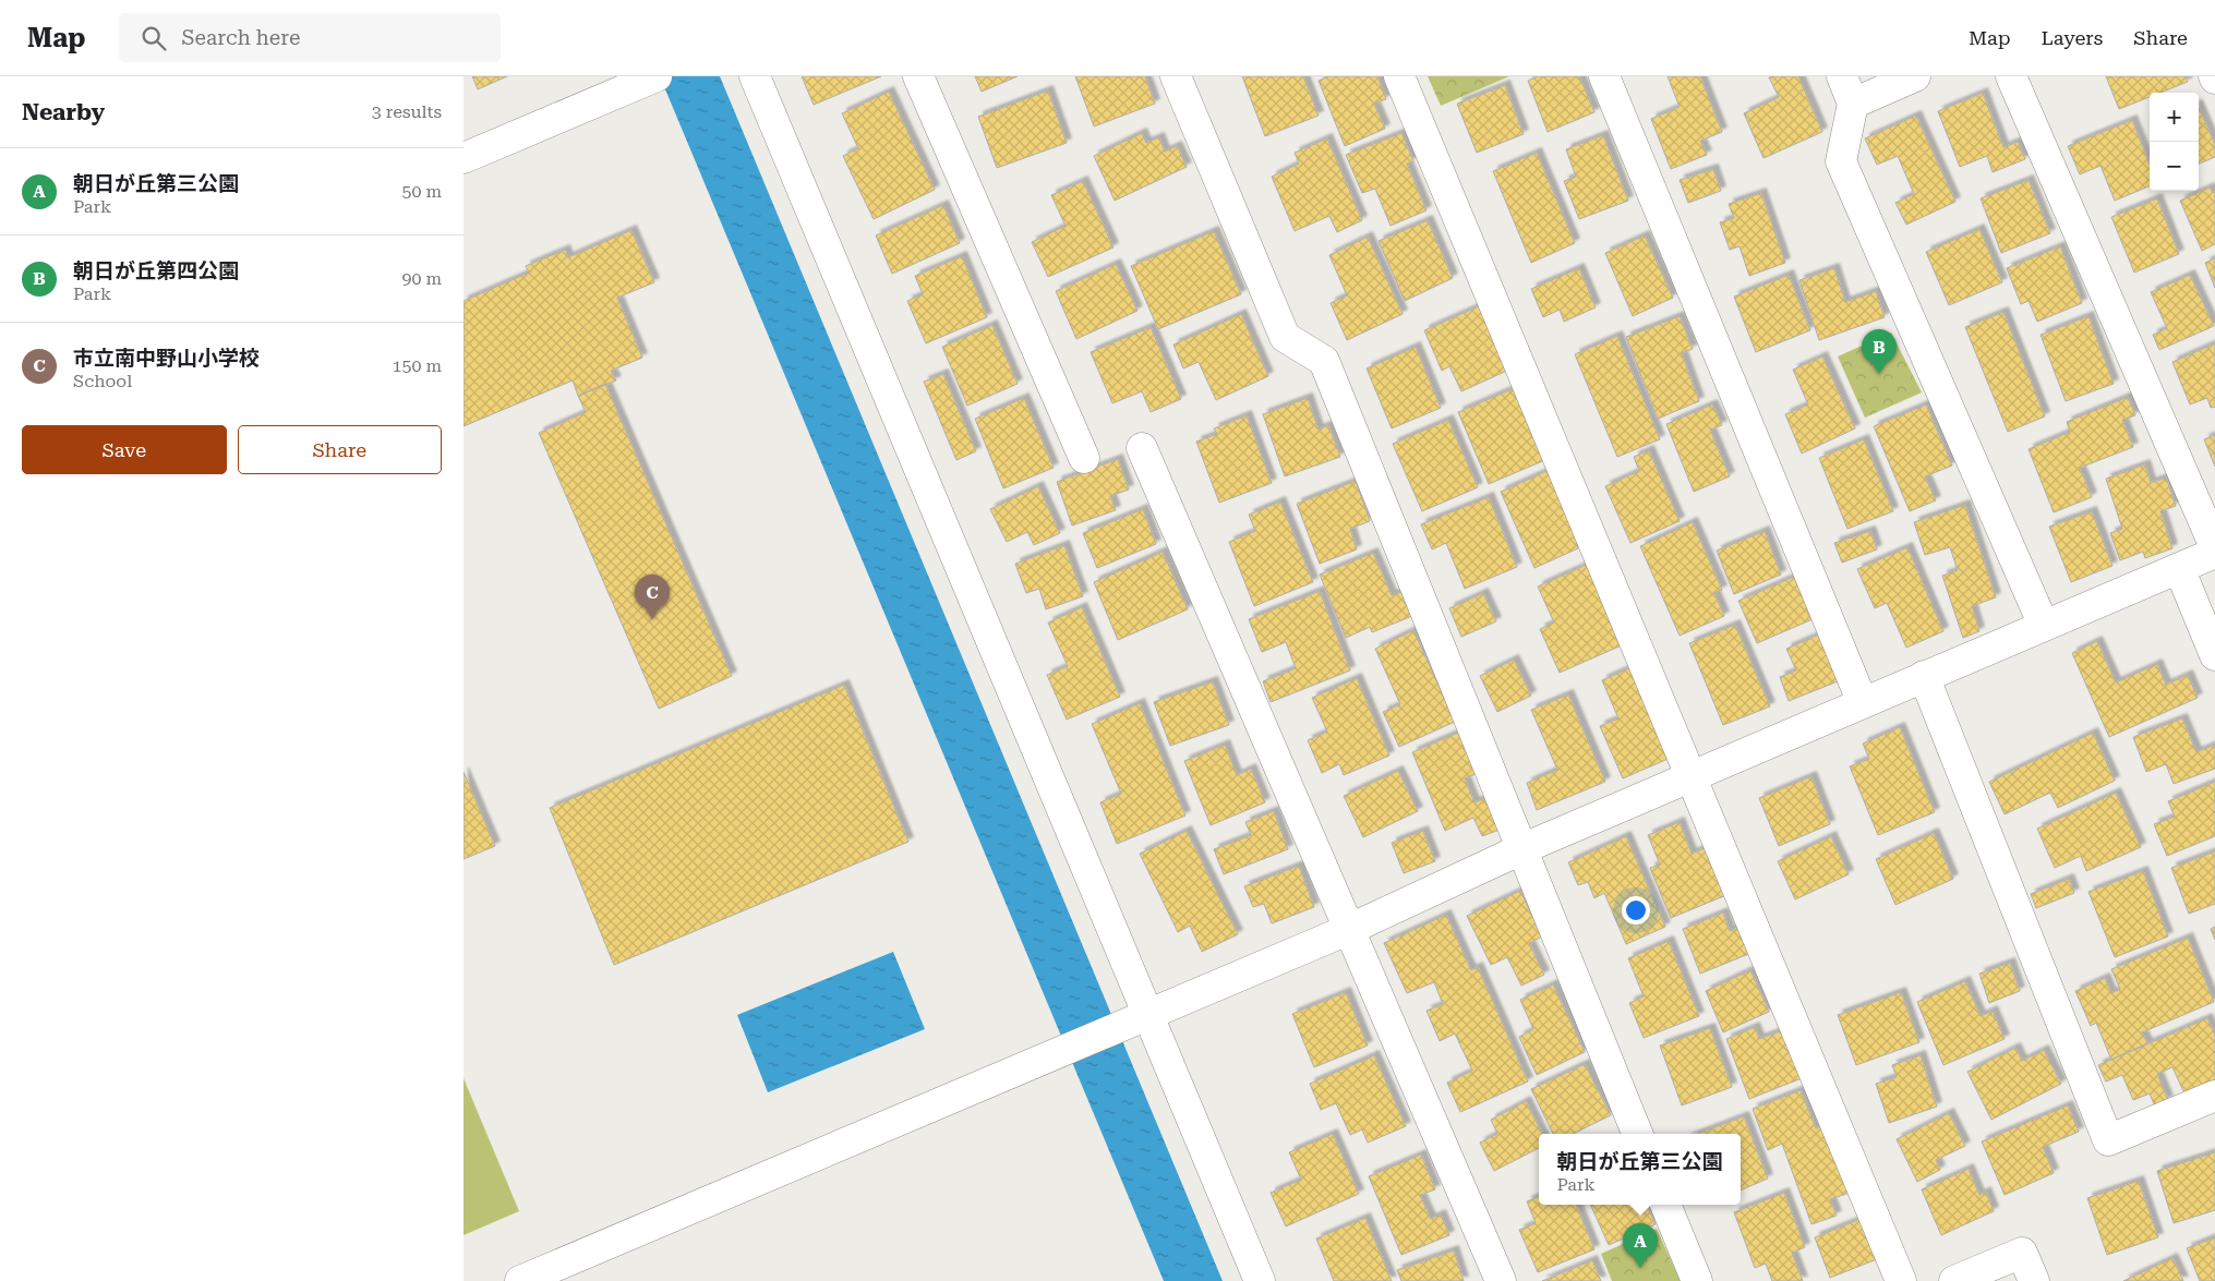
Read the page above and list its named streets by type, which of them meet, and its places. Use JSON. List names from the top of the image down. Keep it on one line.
{"page":{"header":"Map","search":"Search here","nav":["Map","Layers","Share"],"heading":["Nearby","3 results"],"map_buttons":["+","−"],"list":[{"mark":"A","name":"朝日が丘第三公園","note":"Park","value":"50 m"},{"mark":"B","name":"朝日が丘第四公園","note":"Park","value":"90 m"},{"mark":"C","name":"市立南中野山小学校","note":"School","value":"150 m"}],"pins":["B","C","A"],"buttons":["Save","Share"],"popup":["朝日が丘第三公園","Park"]}}
